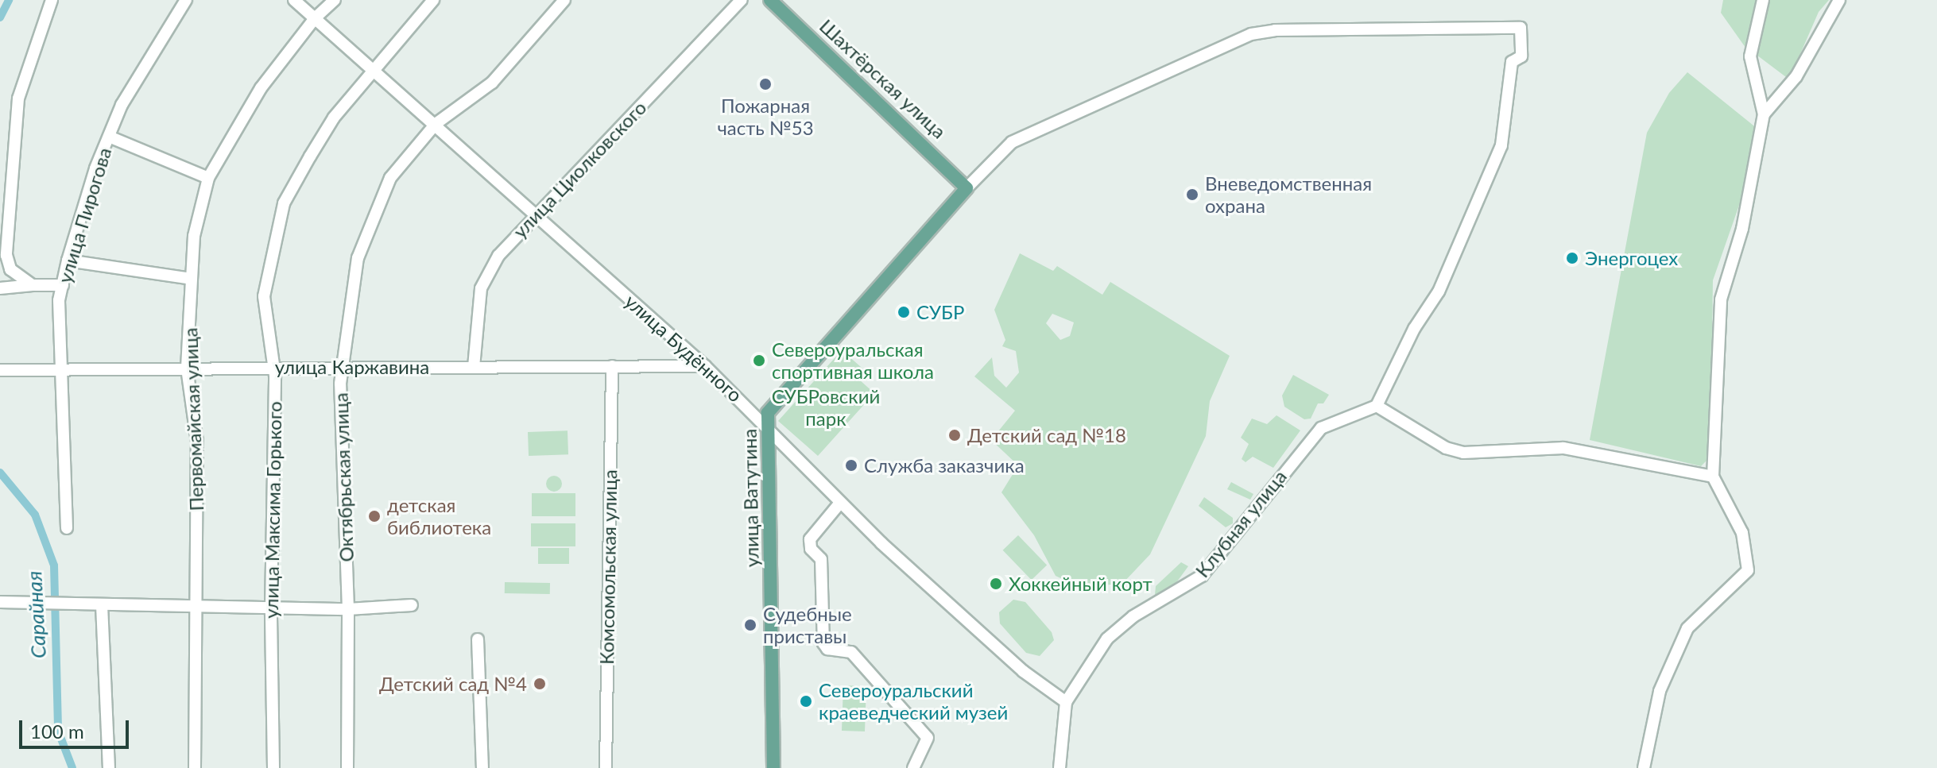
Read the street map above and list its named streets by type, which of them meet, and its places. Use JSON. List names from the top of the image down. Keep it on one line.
{"streets":{"main road":["Шахтёрская улица","улица Ватутина"],"street":["улица Циолковского","улица Пирогова","улица Будённого","улица Каржавина","Первомайская улица","Октябрьская улица","улица Максима Горького","Клубная улица","Комсомольская улица"]},"crossings":[["Шахтёрская улица","улица Ватутина"],["улица Циолковского","улица Будённого"],["улица Циолковского","улица Каржавина"],["улица Пирогова","улица Каржавина"],["улица Будённого","улица Каржавина"],["улица Будённого","Первомайская улица"],["улица Будённого","Октябрьская улица"],["улица Будённого","улица Ватутина"],["улица Будённого","улица Максима Горького"],["улица Будённого","Клубная улица"],["улица Каржавина","Первомайская улица"],["улица Каржавина","Октябрьская улица"],["улица Каржавина","улица Максима Горького"],["улица Каржавина","Комсомольская улица"]],"water":["Сарайная"],"parks":["СУБРовский парк"],"places":["Пожарная часть №53","Вневедомственная охрана","Энергоцех","СУБР","Североуральская спортивная школа","Детский сад №18","Служба заказчика","детская библиотека","Хоккейный корт","Судебные приставы","Детский сад №4","Североуральский краеведческий музей"],"scale_bar":"100 m"}
